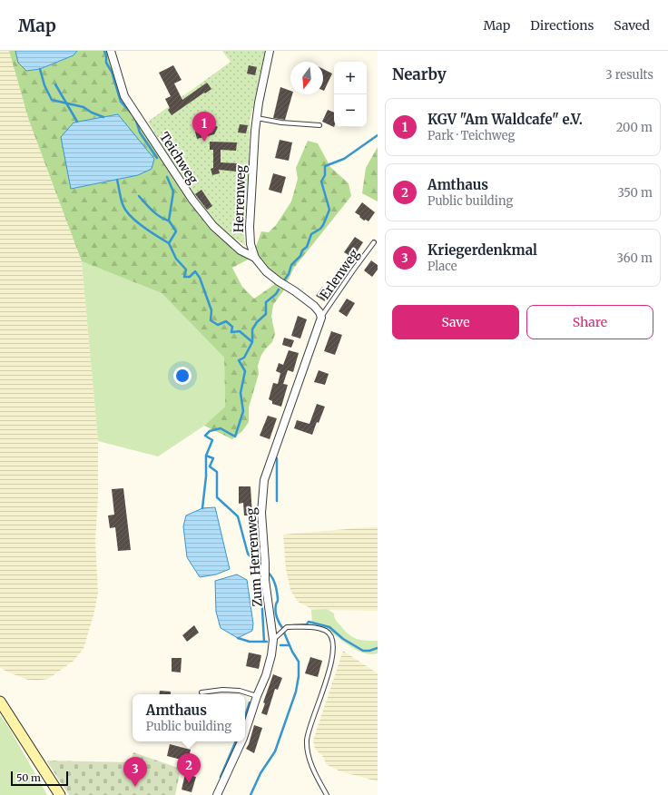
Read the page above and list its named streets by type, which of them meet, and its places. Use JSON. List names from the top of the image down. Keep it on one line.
{"streets":{"street":["Teichweg","Herrenweg","Zum Herrenweg"],"lane":["Erlenweg"]},"crossings":[["Teichweg","Herrenweg"],["Herrenweg","Erlenweg"],["Herrenweg","Zum Herrenweg"],["Erlenweg","Zum Herrenweg"]],"scale_bar":"50 m","north":"bottom","page":{"header":"Map","nav":["Map","Directions","Saved"],"heading":["Nearby","3 results"],"map_buttons":["+","−"],"list":[{"mark":"1","name":"KGV \"Am Waldcafe\" e.V.","note":"Park · Teichweg","value":"200 m"},{"mark":"2","name":"Amthaus","note":"Public building","value":"350 m"},{"mark":"3","name":"Kriegerdenkmal","note":"Place","value":"360 m"}],"pins":["1","2","3"],"buttons":["Save","Share"],"popup":["Amthaus","Public building"],"scale":"50 m"}}
